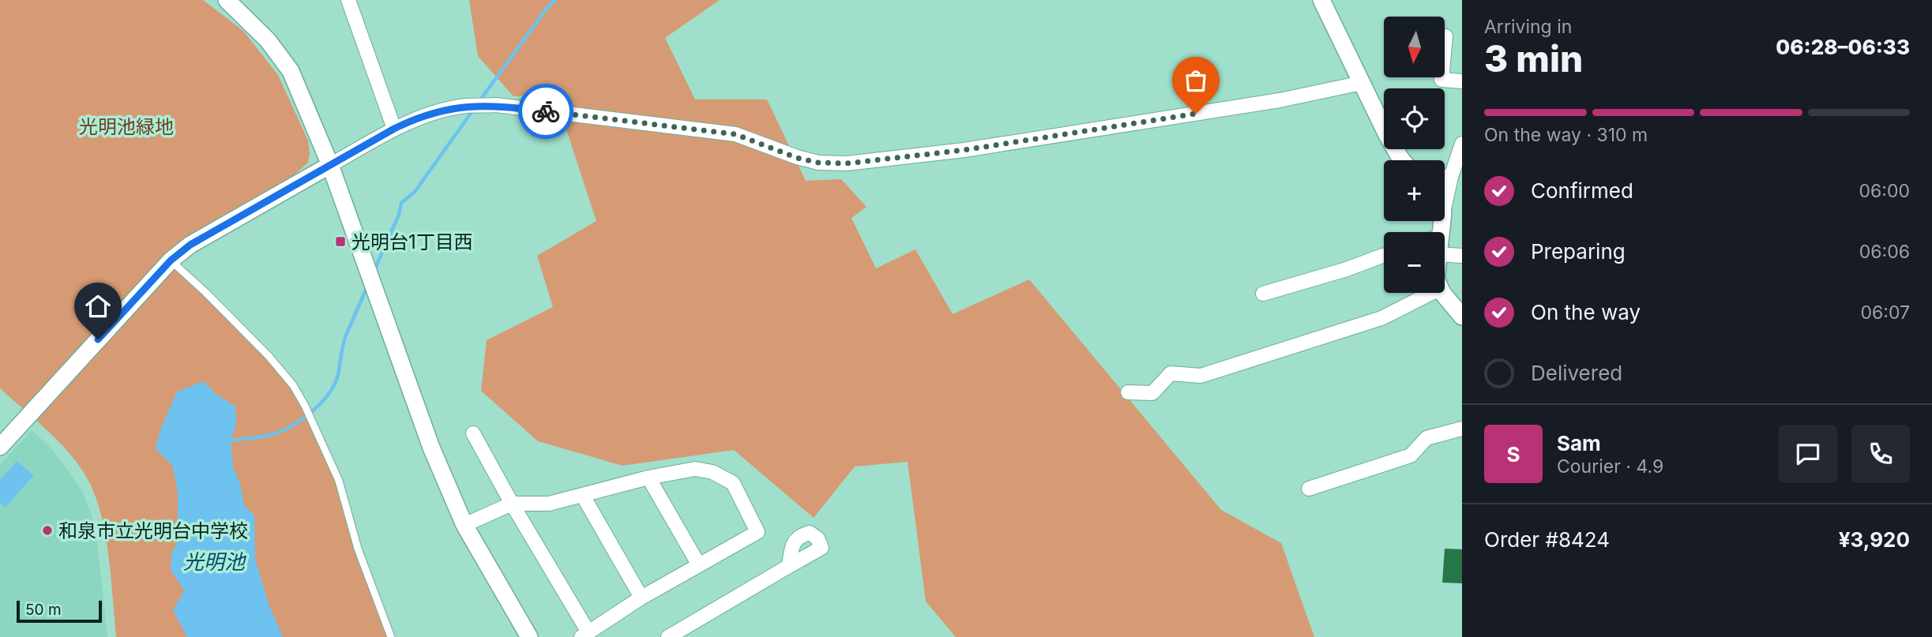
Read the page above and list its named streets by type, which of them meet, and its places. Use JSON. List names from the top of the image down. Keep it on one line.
{"water":["光明池"],"parks":["光明池緑地"],"places":{"transit":["光明台1丁目西"],"other":["和泉市立光明台中学校"]},"scale_bar":"50 m","north":"bottom","page":{"heading":["3 min","Arriving in","06:28–06:33"],"panel":["Sam","Courier · 4.9","Order #8424","¥3,920"],"map_buttons":["+","−"],"bar":"On the way · 310 m","list":[["Confirmed","06:00"],["Preparing","06:06"],["On the way","06:07"],"Delivered"],"round":"S","scale":"50 m"}}
